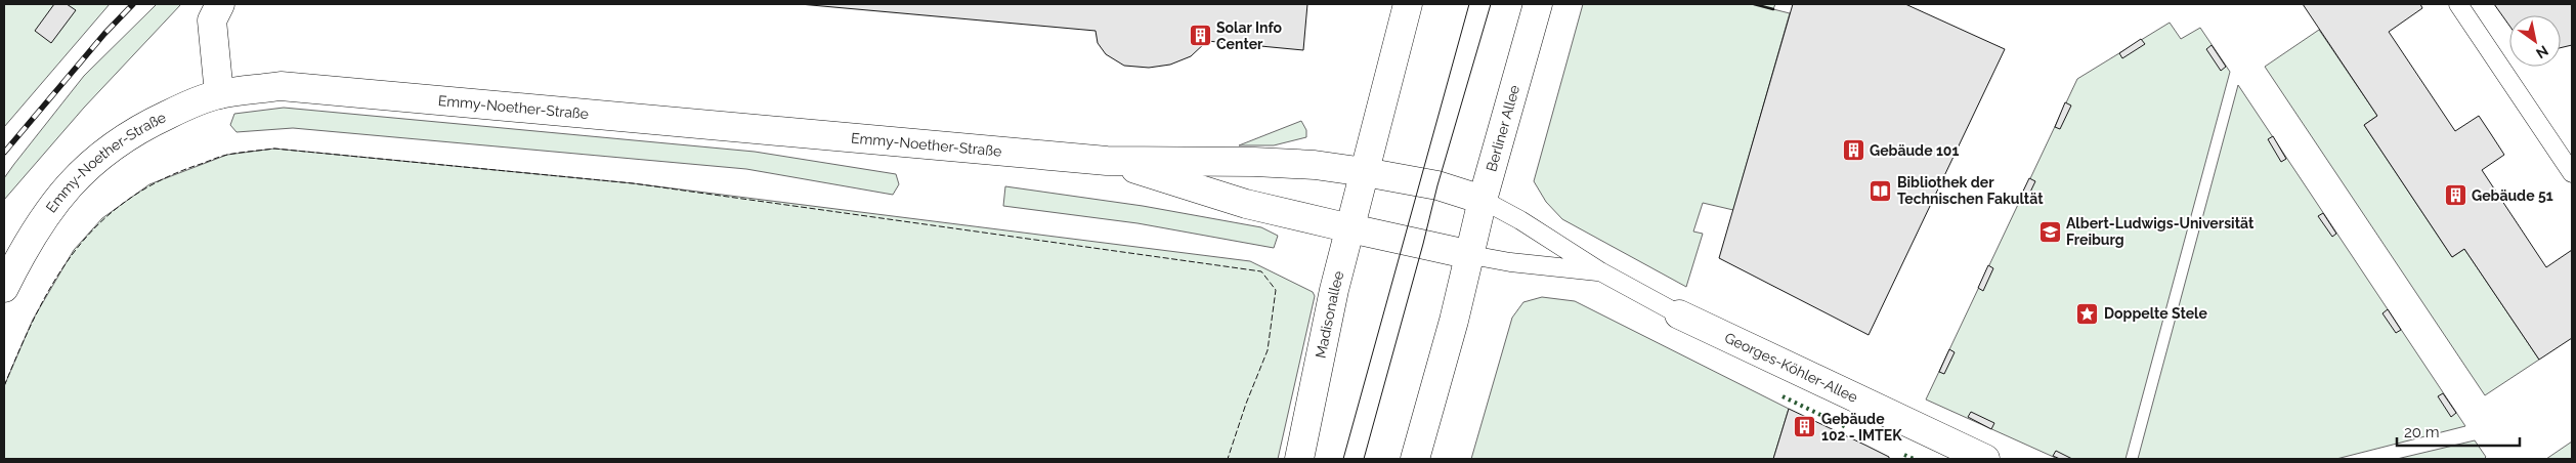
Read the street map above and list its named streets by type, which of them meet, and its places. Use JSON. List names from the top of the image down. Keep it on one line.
{"streets":{"street":["Emmy-Noether-Straße","Berliner Allee","Madisonallee","Georges-Köhler-Allee"]},"crossings":[["Emmy-Noether-Straße","Berliner Allee"],["Emmy-Noether-Straße","Madisonallee"],["Emmy-Noether-Straße","Georges-Köhler-Allee"],["Berliner Allee","Georges-Köhler-Allee"]],"places":{"building":["Solar Info Center","Gebäude 101","Gebäude 51","Gebäude 102 - IMTEK"],"library":["Bibliothek der Technischen Fakultät"],"school or university":["Albert-Ludwigs-Universität Freiburg"],"place":["Doppelte Stele"]},"scale_bar":"20 m","north":"bottom right"}
